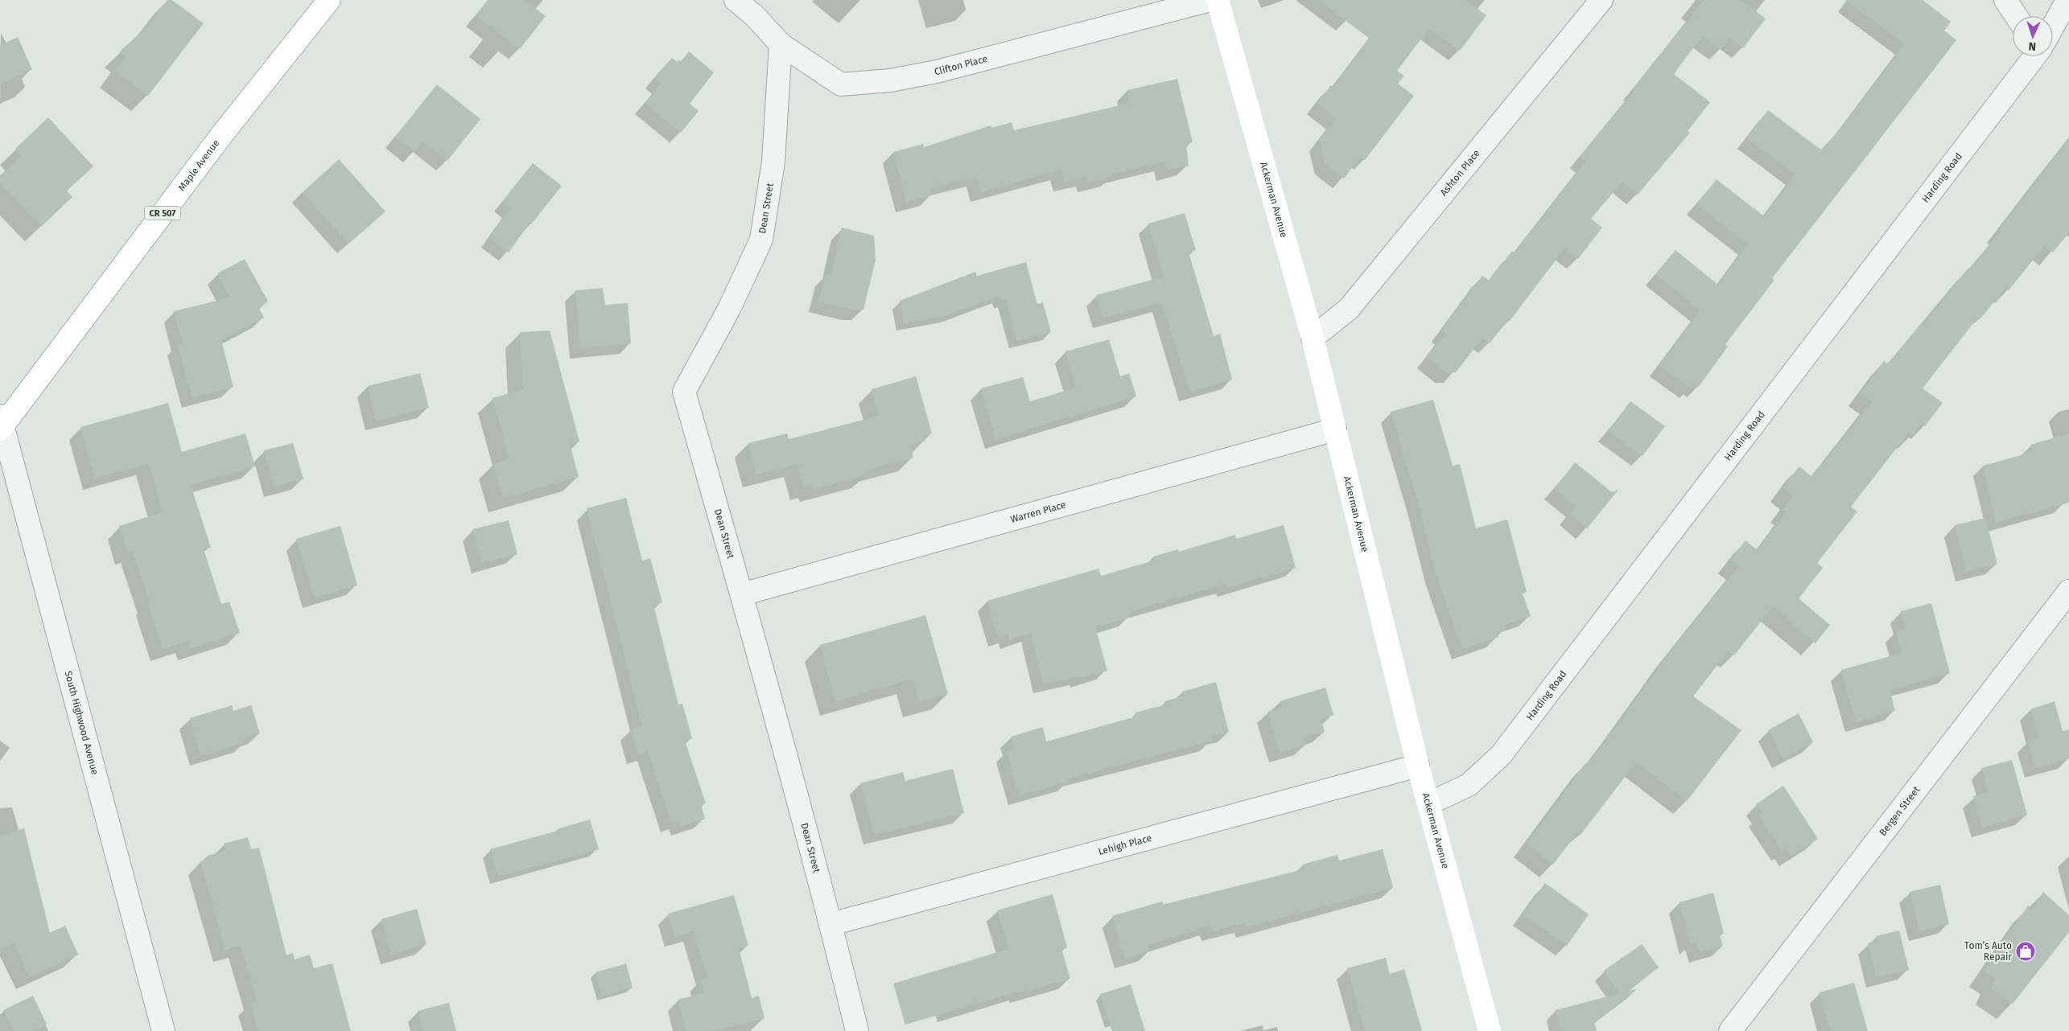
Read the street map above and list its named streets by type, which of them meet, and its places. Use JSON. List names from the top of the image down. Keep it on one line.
{"streets":{"street":["Clifton Place","Maple Avenue","Ashton Place","Harding Road","Ackerman Avenue","Dean Street","CR 507","Warren Place","South Highwood Avenue","Bergen Street","Lehigh Place"]},"crossings":[["Clifton Place","Dean Street"],["Maple Avenue","South Highwood Avenue"],["Ashton Place","Ackerman Avenue"],["Harding Road","Ackerman Avenue"],["Ackerman Avenue","Warren Place"],["Ackerman Avenue","Lehigh Place"],["Dean Street","Warren Place"],["Dean Street","Lehigh Place"]],"places":{"shop":["Tom’s Auto Repair"]},"north":"bottom"}
